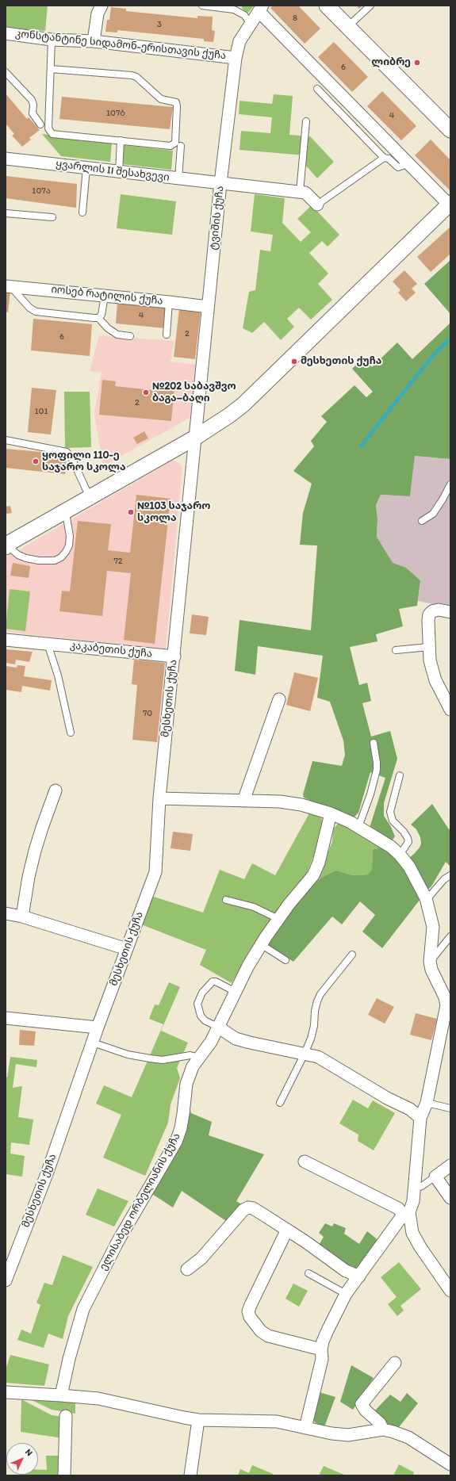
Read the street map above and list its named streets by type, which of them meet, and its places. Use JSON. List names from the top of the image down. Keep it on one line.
{"streets":{"street":["კონსტანტინე სიდამონ-ერისთავის ქუჩა","ყვარლის II შესახვევი","ტვიშის ქუჩა","იოსებ რატილის ქუჩა","კაკაბეთის ქუჩა","მესხეთის ქუჩა","ელისაბედ ორბელიანის ქუჩა"]},"crossings":[["კონსტანტინე სიდამონ-ერისთავის ქუჩა","ტვიშის ქუჩა"],["ყვარლის II შესახვევი","ტვიშის ქუჩა"],["ტვიშის ქუჩა","იოსებ რატილის ქუჩა"],["ტვიშის ქუჩა","მესხეთის ქუჩა"],["კაკაბეთის ქუჩა","მესხეთის ქუჩა"]],"places":["ლიბრე","მესხეთის ქუჩა","№202 საბავშვო ბაგა–ბაღი","ყოფილი 110-ე საჯარო სკოლა","№103 საჯარო სკოლა"],"house_numbers":["8","3","6","107ბ","4","107ა","4","2","6","2","101","72","70"],"north":"top right"}
